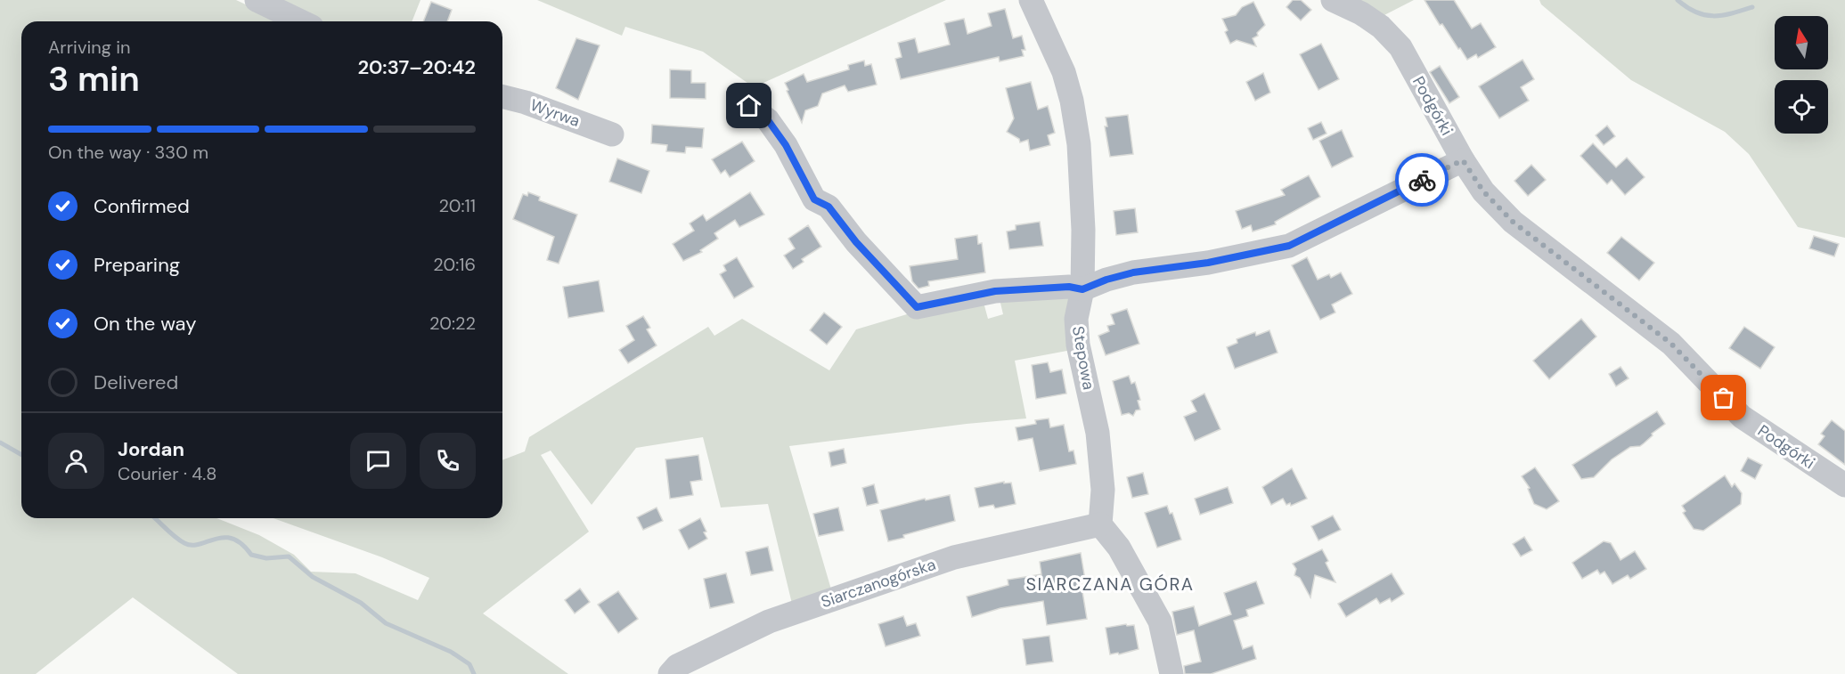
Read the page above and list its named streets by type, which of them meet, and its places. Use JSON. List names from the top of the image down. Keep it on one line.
{"streets":{"street":["Podgórki","Wyrwa","Stepowa","Siarczanogórska"]},"crossings":[["Stepowa","Siarczanogórska"]],"districts":["SIARCZANA GÓRA"],"north":"top","page":{"heading":["3 min","Arriving in","20:37–20:42"],"panel":["Jordan","Courier · 4.8"],"bar":"On the way · 330 m","list":[["Confirmed","20:11"],["Preparing","20:16"],["On the way","20:22"],"Delivered"]}}
